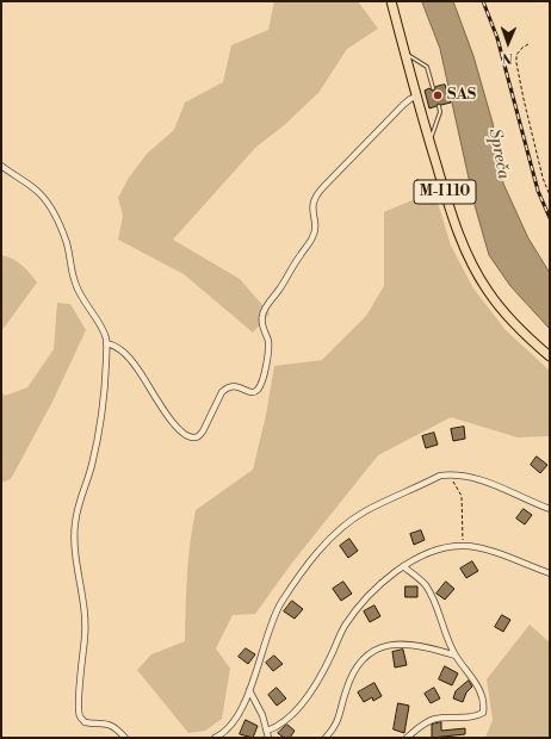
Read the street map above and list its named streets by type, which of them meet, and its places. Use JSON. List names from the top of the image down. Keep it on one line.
{"streets":{"main road":["M-I 110"]},"water":["Spreča"],"places":["SAS"],"north":"bottom"}
